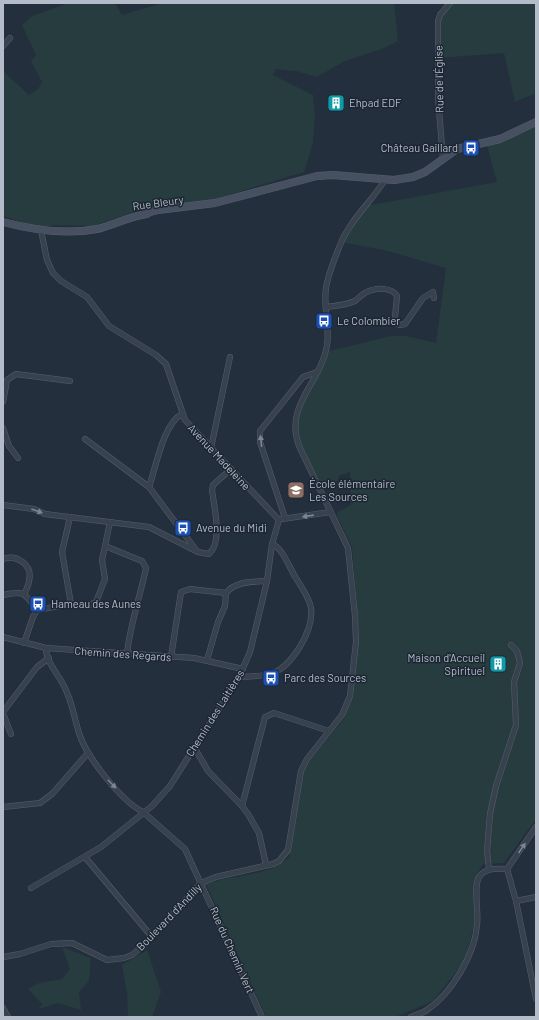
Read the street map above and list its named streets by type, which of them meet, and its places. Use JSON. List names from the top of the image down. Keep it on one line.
{"streets":{"street":["Rue de l'Église","Rue Bleury","Avenue Madeleine","Chemin des Regards","Chemin des Laitières","Boulevard d'Andilly","Rue du Chemin Vert"]},"crossings":[["Rue Bleury","Avenue Madeleine"],["Avenue Madeleine","Chemin des Laitières"],["Chemin des Regards","Chemin des Laitières"],["Chemin des Regards","Rue du Chemin Vert"],["Chemin des Laitières","Rue du Chemin Vert"],["Boulevard d'Andilly","Rue du Chemin Vert"]],"places":{"building":["Ehpad EDF","Maison d'Accueil Spirituel"],"bus stop":["Château Gaillard","Le Colombier","Avenue du Midi","Hameau des Aunes","Parc des Sources"],"school or university":["École élémentaire Les Sources"]}}
